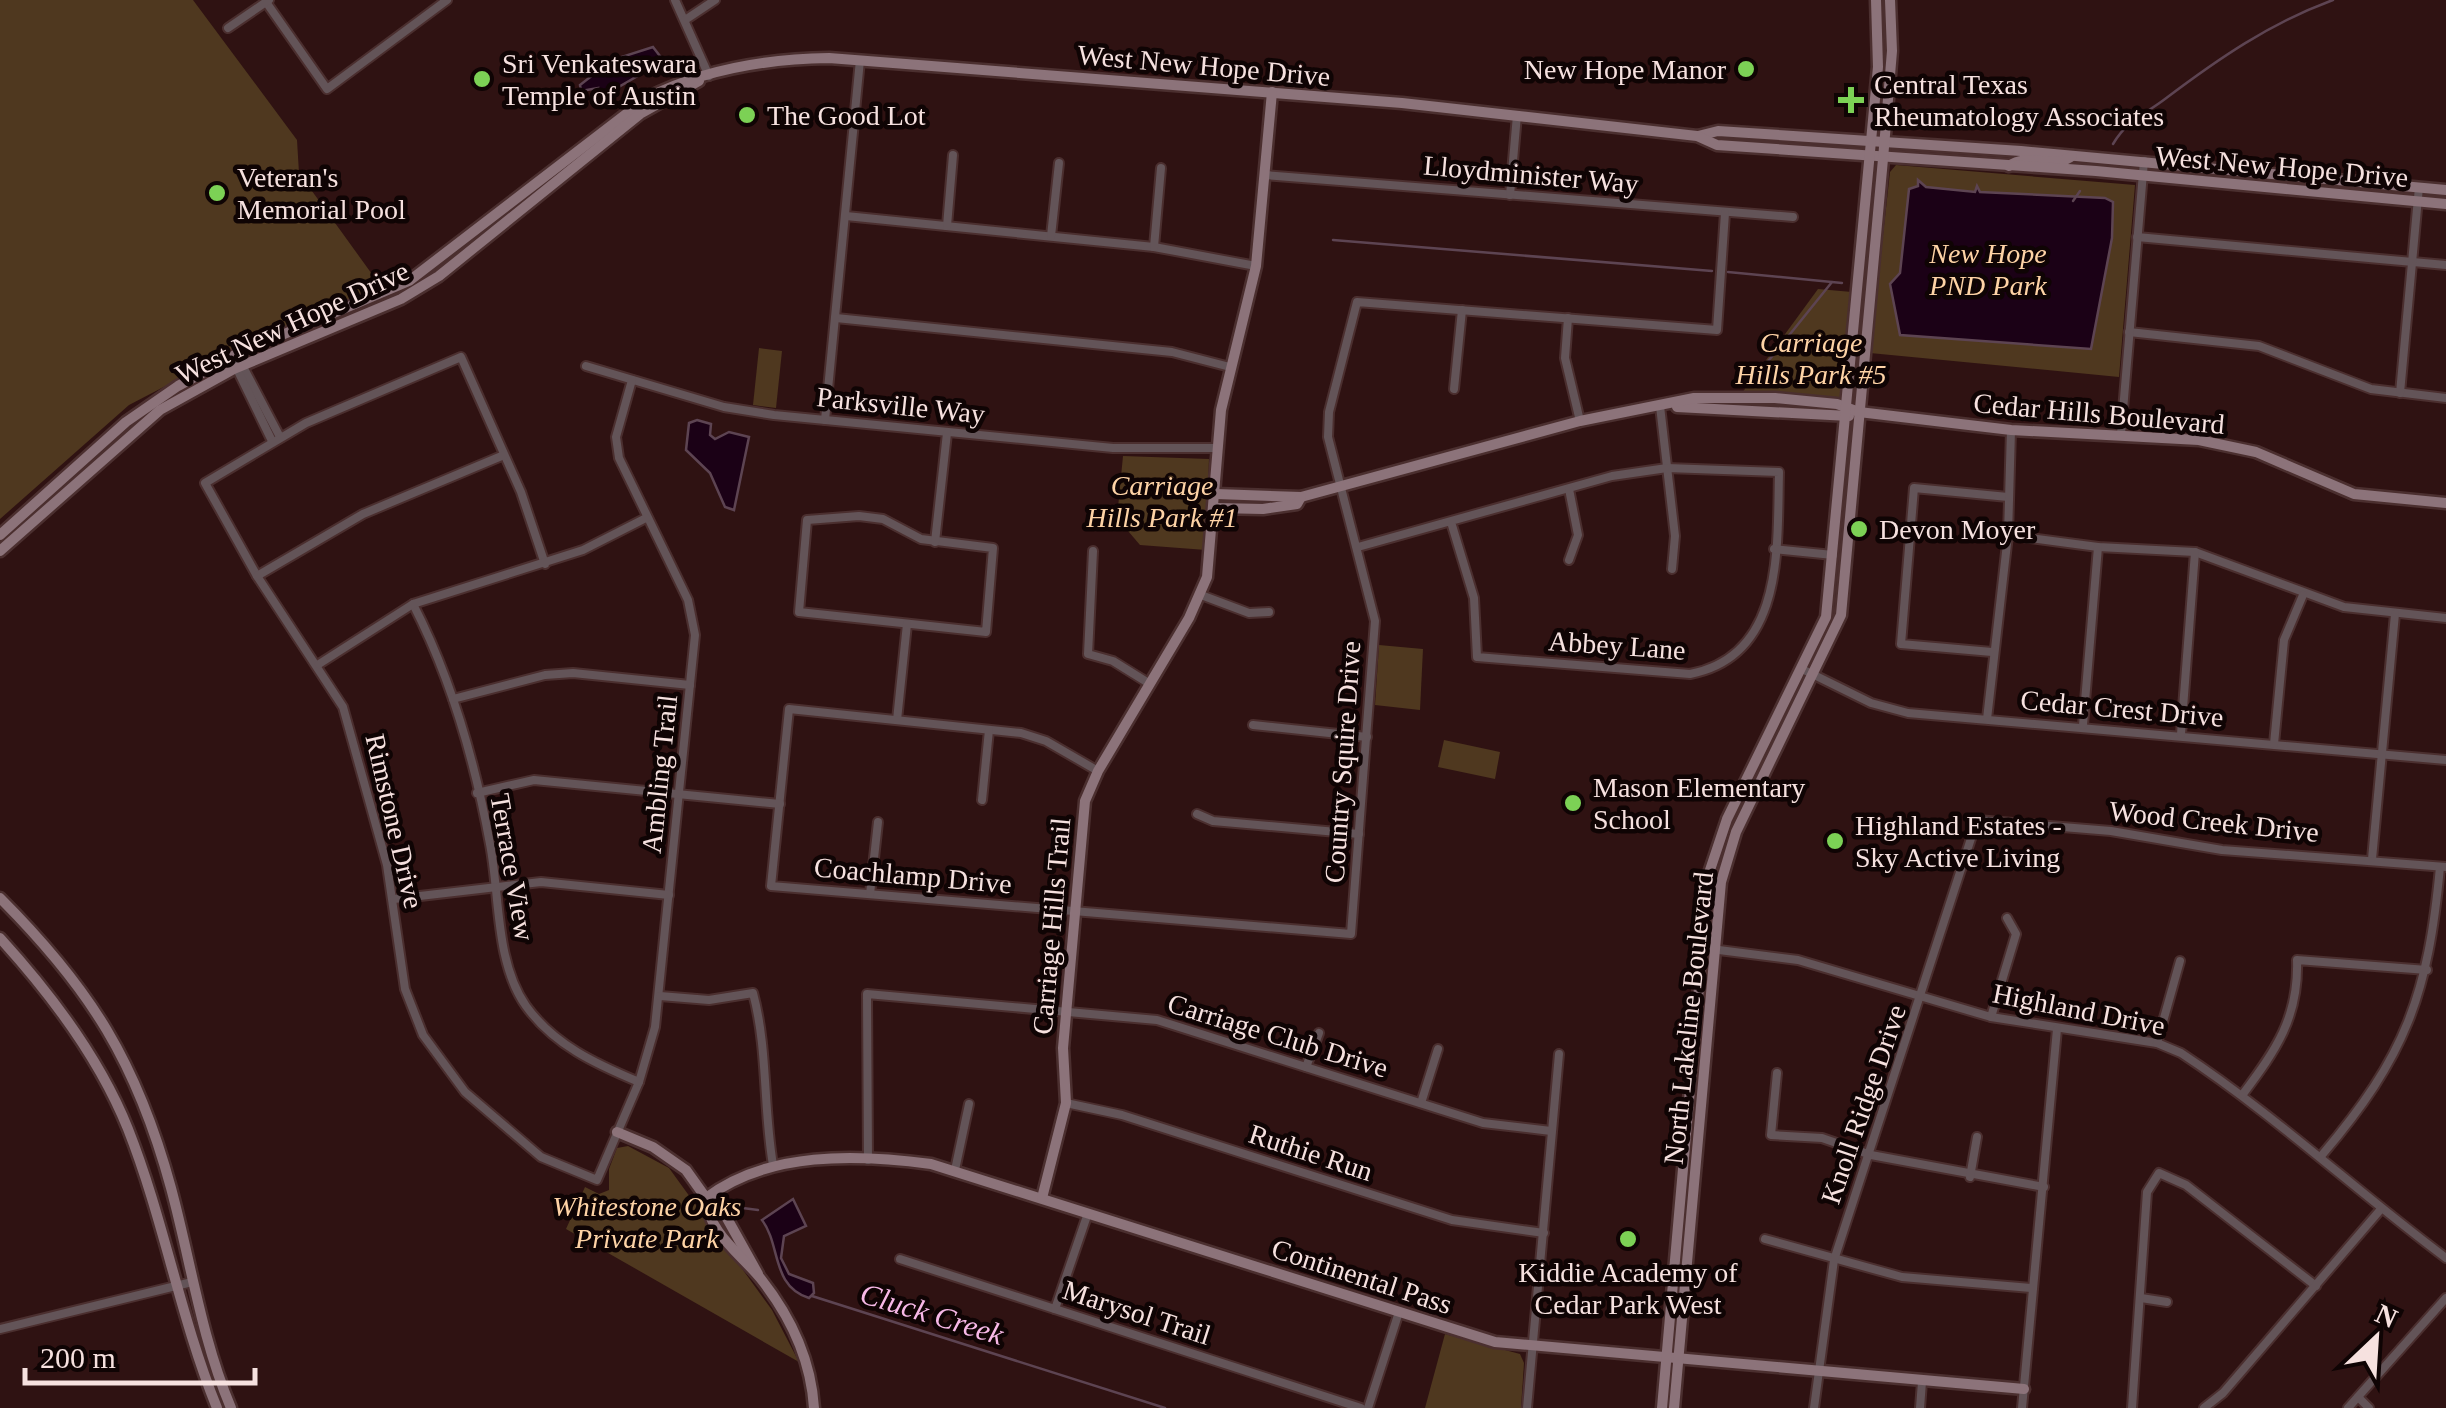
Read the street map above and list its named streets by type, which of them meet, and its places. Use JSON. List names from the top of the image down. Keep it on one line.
{"streets":{"main road":["West New Hope Drive","Cedar Hills Boulevard","Carriage Hills Trail","North Lakeline Boulevard","Continental Pass"],"street":["Lloydminister Way","Parksville Way","Abbey Lane","Cedar Crest Drive","Country Squire Drive","Ambling Trail","Rimstone Drive","Wood Creek Drive","Terrace View","Coachlamp Drive","Highland Drive","Carriage Club Drive","Knoll Ridge Drive","Ruthie Run","Marysol Trail"]},"crossings":[["West New Hope Drive","Carriage Hills Trail"],["West New Hope Drive","North Lakeline Boulevard"],["Lloydminister Way","Carriage Hills Trail"],["Parksville Way","Ambling Trail"],["Parksville Way","Carriage Hills Trail"],["Cedar Hills Boulevard","Country Squire Drive"],["Cedar Hills Boulevard","Carriage Hills Trail"],["Cedar Hills Boulevard","North Lakeline Boulevard"],["Cedar Crest Drive","North Lakeline Boulevard"],["Country Squire Drive","Coachlamp Drive"],["Ambling Trail","Rimstone Drive"],["Ambling Trail","Terrace View"],["Wood Creek Drive","Knoll Ridge Drive"],["Coachlamp Drive","Carriage Hills Trail"],["Carriage Hills Trail","Carriage Club Drive"],["Carriage Hills Trail","Ruthie Run"],["Carriage Hills Trail","Continental Pass"],["Highland Drive","North Lakeline Boulevard"],["Highland Drive","Knoll Ridge Drive"],["North Lakeline Boulevard","Continental Pass"],["Carriage Club Drive","Continental Pass"],["Knoll Ridge Drive","Continental Pass"]],"water":["Cluck Creek"],"parks":["New Hope PND Park","Carriage Hills Park #5","Carriage Hills Park #1","Whitestone Oaks Private Park"],"places":{"other":["New Hope Manor","Sri Venkateswara Temple of Austin","The Good Lot","Veteran's Memorial Pool","Devon Moyer","Mason Elementary School","Highland Estates - Sky Active Living","Kiddie Academy of Cedar Park West"],"health":["Central Texas Rheumatology Associates"]},"scale_bar":"200 m","north":"top right"}
